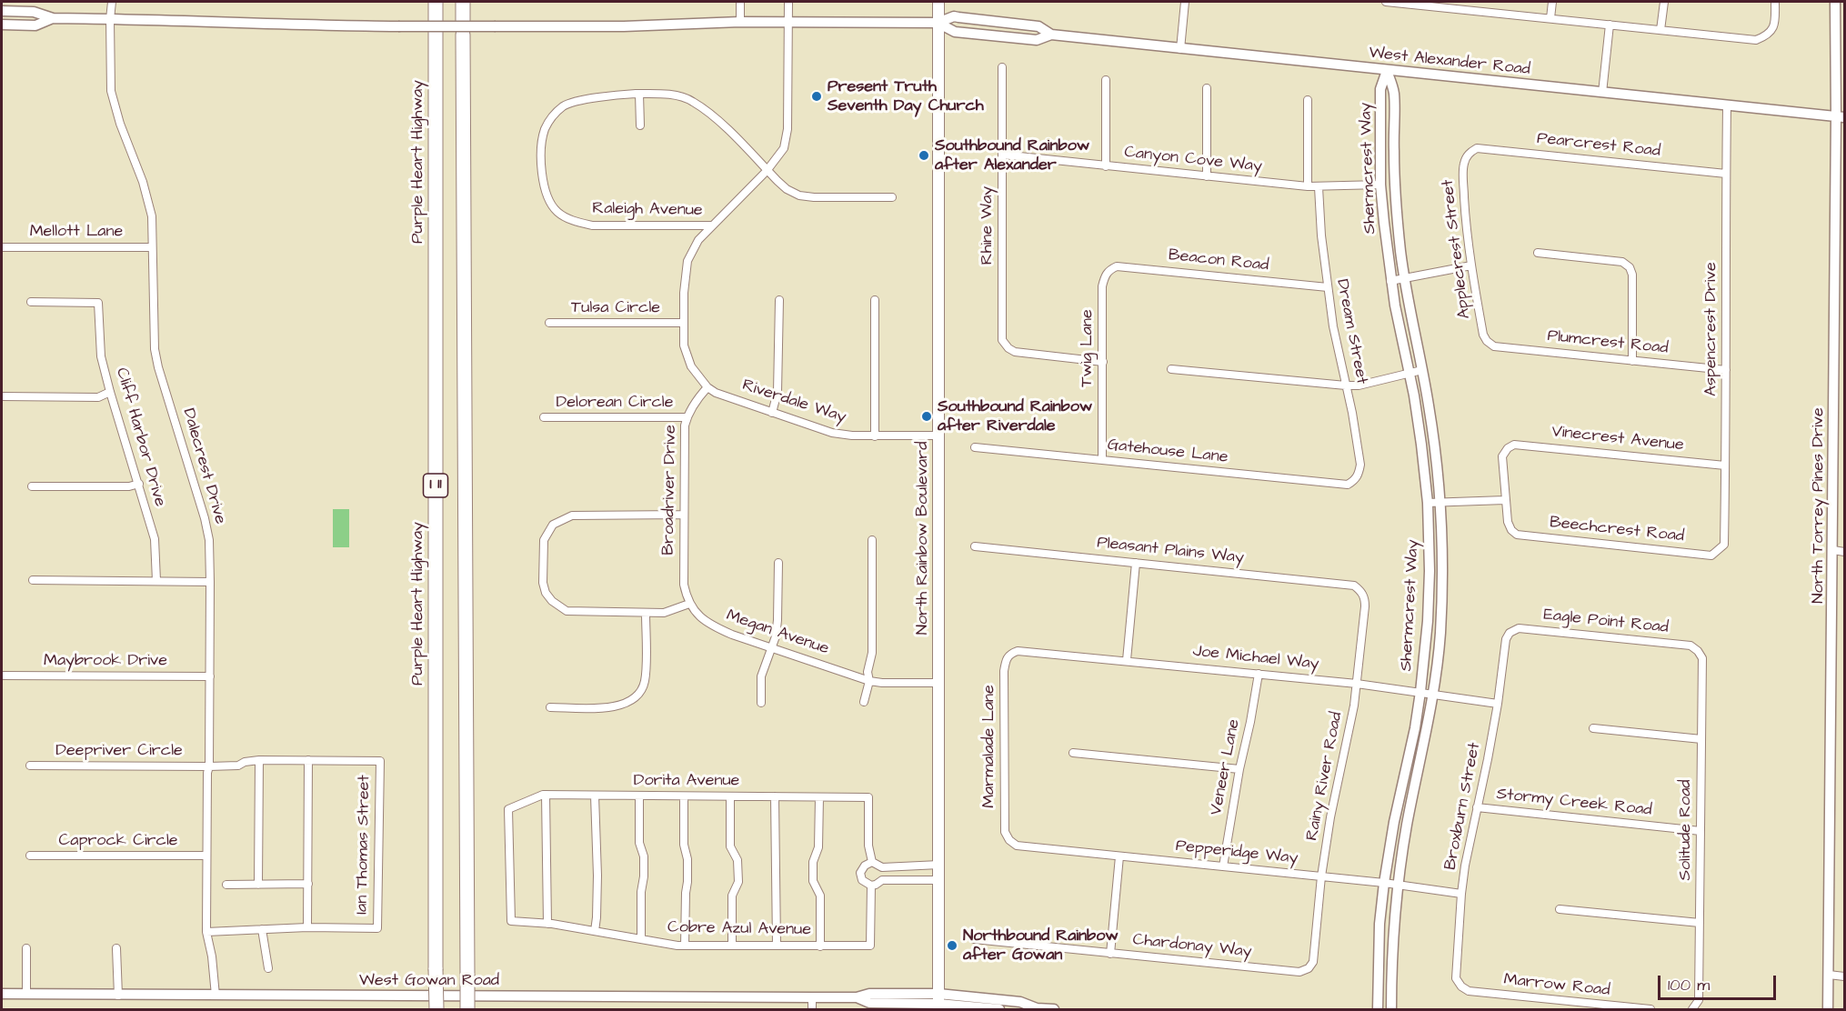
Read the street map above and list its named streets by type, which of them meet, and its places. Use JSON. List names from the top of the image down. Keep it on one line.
{"streets":{"highway":["Purple Heart Highway","I 11"],"main road":["North Rainbow Boulevard"],"street":["West Alexander Road","Pearcrest Road","Canyon Cove Way","Shermcrest Way","Raleigh Avenue","Rhine Way","Mellott Lane","Applecrest Street","Beacon Road","Tulsa Circle","Aspencrest Drive","Dream Street","Plumcrest Road","Twig Lane","Riverdale Way","Delorean Circle","Cliff Harbor Drive","Vinecrest Avenue","Gatehouse Lane","Dalecrest Drive","Broadriver Drive","North Torrey Pines Drive","Beechcrest Road","Pleasant Plains Way","Eagle Point Road","Megan Avenue","Joe Michael Way","Maybrook Drive","Marmalade Lane","Deepriver Circle","Veneer Lane","Rainy River Road","Dorita Avenue","Stormy Creek Road","Broxburn Street","Solitude Road","Caprock Circle","Ian Thomas Street","Pepperidge Way","Cobre Azul Avenue","Chardonay Way","West Gowan Road","Marrow Road"]},"crossings":[["West Alexander Road","Shermcrest Way"],["West Alexander Road","Aspencrest Drive"],["West Alexander Road","Dalecrest Drive"],["West Alexander Road","North Torrey Pines Drive"],["West Alexander Road","North Rainbow Boulevard"],["Pearcrest Road","Applecrest Street"],["Pearcrest Road","Aspencrest Drive"],["Canyon Cove Way","Shermcrest Way"],["Canyon Cove Way","Rhine Way"],["Canyon Cove Way","Dream Street"],["Shermcrest Way","Joe Michael Way"],["Shermcrest Way","Pepperidge Way"],["Rhine Way","Twig Lane"],["Mellott Lane","Dalecrest Drive"],["Applecrest Street","Plumcrest Road"],["Beacon Road","Dream Street"],["Beacon Road","Twig Lane"],["Aspencrest Drive","Plumcrest Road"],["Aspencrest Drive","Vinecrest Avenue"],["Aspencrest Drive","Beechcrest Road"],["Dream Street","Gatehouse Lane"],["Twig Lane","Gatehouse Lane"],["Riverdale Way","Broadriver Drive"],["Riverdale Way","North Rainbow Boulevard"],["Delorean Circle","Broadriver Drive"],["Vinecrest Avenue","Beechcrest Road"],["Dalecrest Drive","Maybrook Drive"],["Dalecrest Drive","Deepriver Circle"],["Dalecrest Drive","Caprock Circle"],["Dalecrest Drive","West Gowan Road"],["Broadriver Drive","Megan Avenue"],["North Rainbow Boulevard","Megan Avenue"],["North Rainbow Boulevard","West Gowan Road"],["Pleasant Plains Way","Rainy River Road"],["Eagle Point Road","Broxburn Street"],["Eagle Point Road","Solitude Road"],["Joe Michael Way","Marmalade Lane"],["Joe Michael Way","Veneer Lane"],["Joe Michael Way","Rainy River Road"],["Joe Michael Way","Broxburn Street"],["Marmalade Lane","Pepperidge Way"],["Deepriver Circle","Ian Thomas Street"],["Veneer Lane","Pepperidge Way"],["Rainy River Road","Pepperidge Way"],["Rainy River Road","Chardonay Way"],["Dorita Avenue","Cobre Azul Avenue"],["Stormy Creek Road","Broxburn Street"],["Stormy Creek Road","Solitude Road"],["Broxburn Street","Pepperidge Way"],["Broxburn Street","Marrow Road"]],"places":["Present Truth Seventh Day Church","Southbound Rainbow after Alexander","Southbound Rainbow after Riverdale","Northbound Rainbow after Gowan"],"scale_bar":"100 m"}
